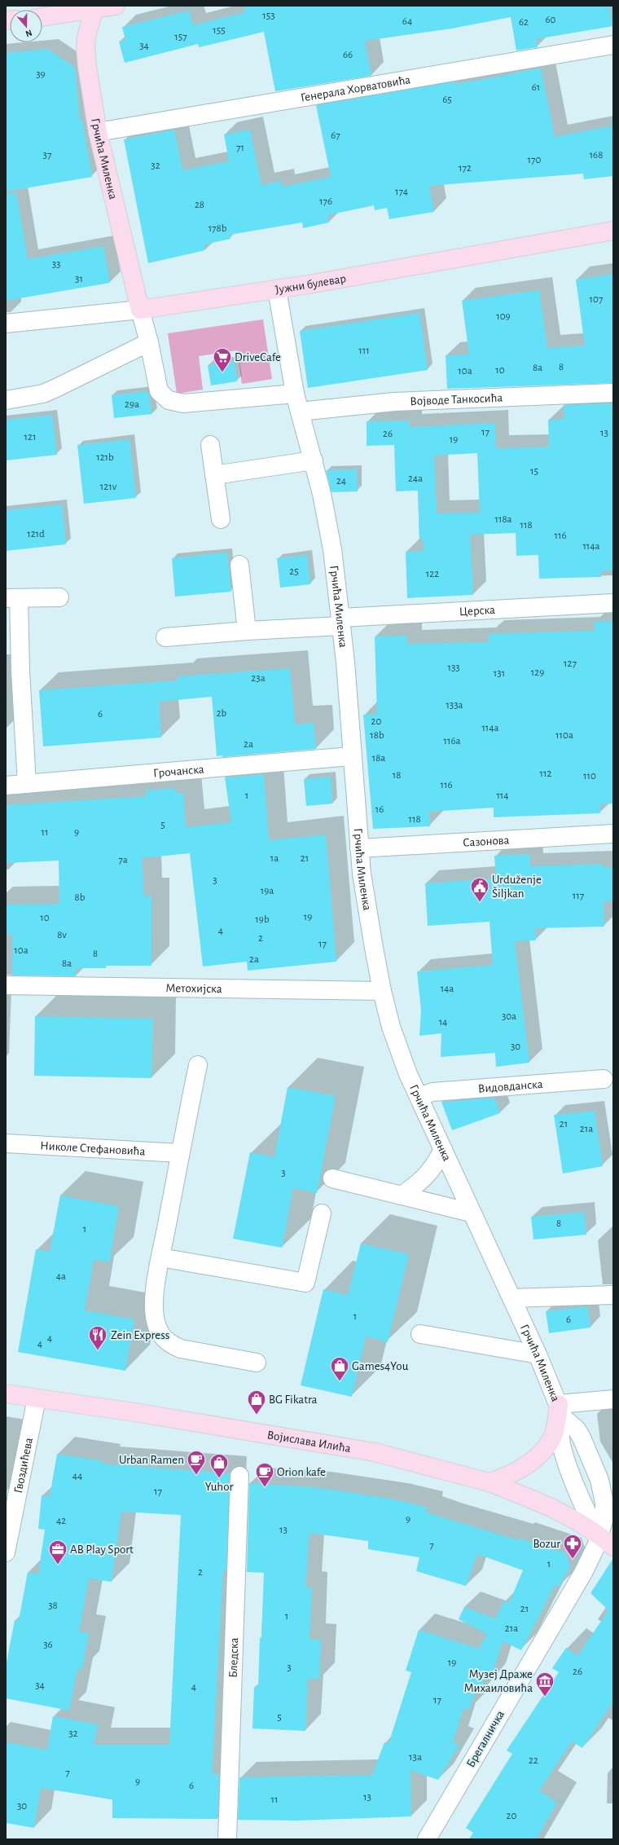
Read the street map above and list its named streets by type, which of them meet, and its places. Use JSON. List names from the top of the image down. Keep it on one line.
{"streets":{"main road":["Грчића Миленка","Јужни булевар","Војислава Илића"],"street":["Генерала Хорватовића","Војводе Танкосића","Церска","Грочанска","Сазонова","Метохијска","Видовданска","Николе Стефановића","Гвоздићева","Бледска","Брегалничка"]},"crossings":[["Генерала Хорватовића","Грчића Миленка"],["Грчића Миленка","Јужни булевар"],["Грчића Миленка","Војводе Танкосића"],["Грчића Миленка","Церска"],["Грчића Миленка","Грочанска"],["Грчића Миленка","Сазонова"],["Грчића Миленка","Метохијска"],["Грчића Миленка","Видовданска"],["Грчића Миленка","Војислава Илића"],["Грчића Миленка","Брегалничка"],["Војислава Илића","Гвоздићева"],["Војислава Илића","Брегалничка"]],"places":{"supermarket":["DriveCafe"],"public building":["Urduženje Šiljkan"],"restaurant":["Zein Express"],"shop":["Games4You","BG Fikatra","Yuhor"],"cafe":["Urban Ramen","Orion kafe"],"pharmacy":["Bozur"],"office":["AB Play Sport"],"museum":["Музеј Драже Михаиловића"]},"house_numbers":["153","60","64","62","155","157","34","66","39","61","65","67","71","37","168","170","32","172","174","176","28","178b","33","31","107","109","111","8","8a","10","10a","29a","17","13","26","121","19","121b","15","24a","24","121v","118a","118","121d","116","114a","25","122","127","133","129","131","23a","133a","2b","6","20","114a","18b","110a","116a","2a","18a","112","18","110","116","1","114","16","118","5","11","9","1a","21","7a","3","19a","117","8b","19","10","19b","4","8v","2","17","10a","8","2a","8a","14a","30a","14","30","21","21a","3","8","1","4a","1","6","4","4","44","17","9","42","13","7","1","2","38","21","1","21a","36","19","3","26","34","4","17","5","32","13a","22","7","9","6","13","11","30","20"],"north":"bottom"}
